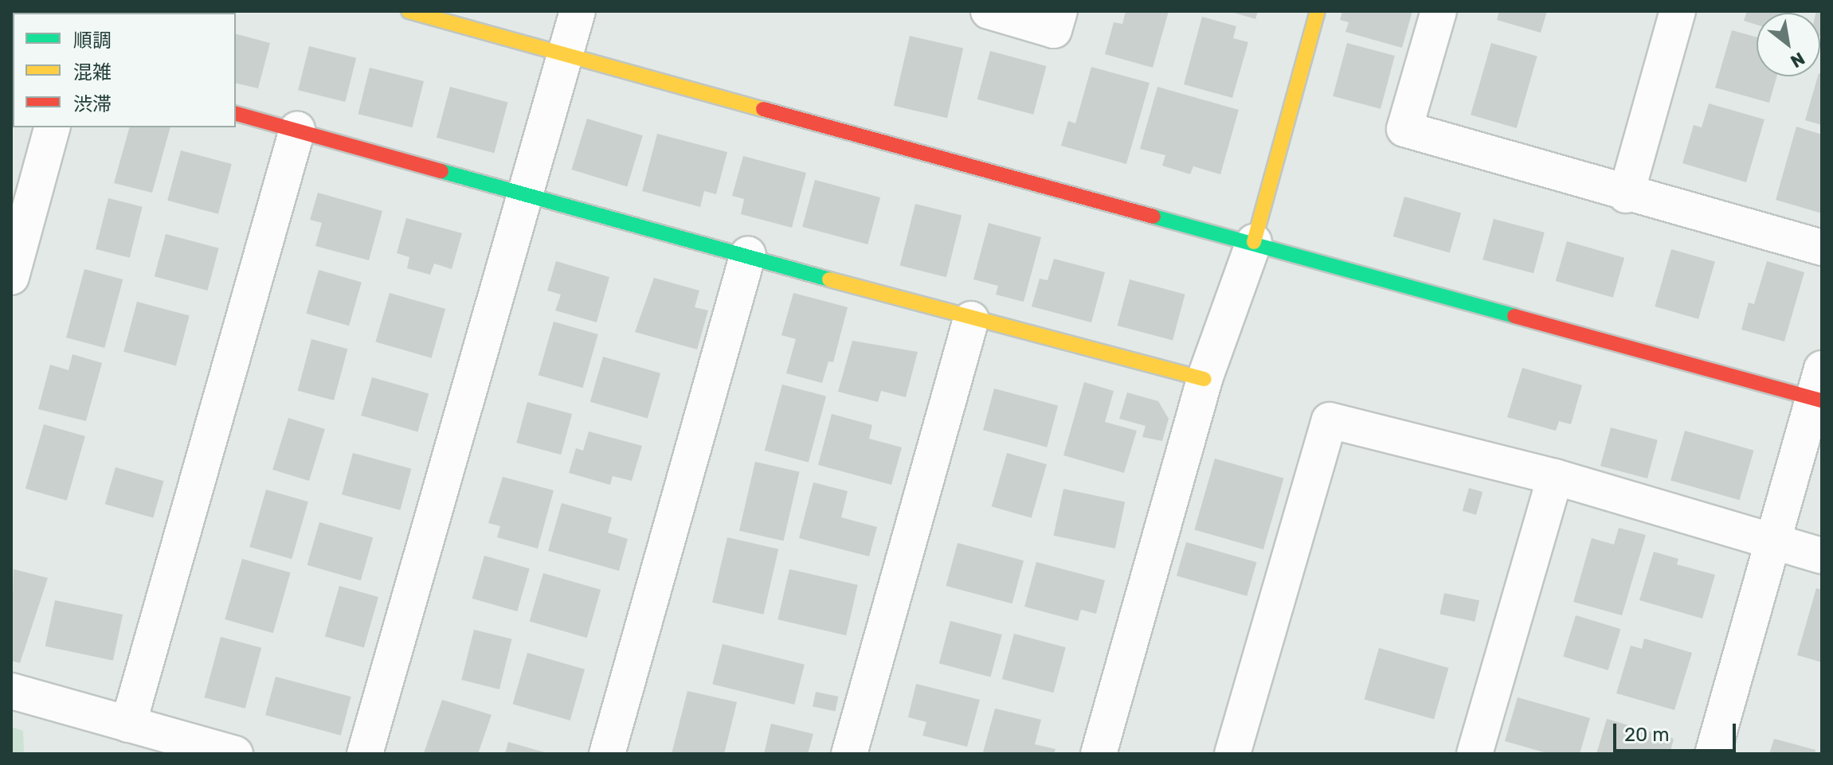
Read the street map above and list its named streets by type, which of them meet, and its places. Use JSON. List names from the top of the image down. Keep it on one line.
{"legend":["順調","混雑","渋滞"],"scale_bar":"20 m","north":"bottom right"}
